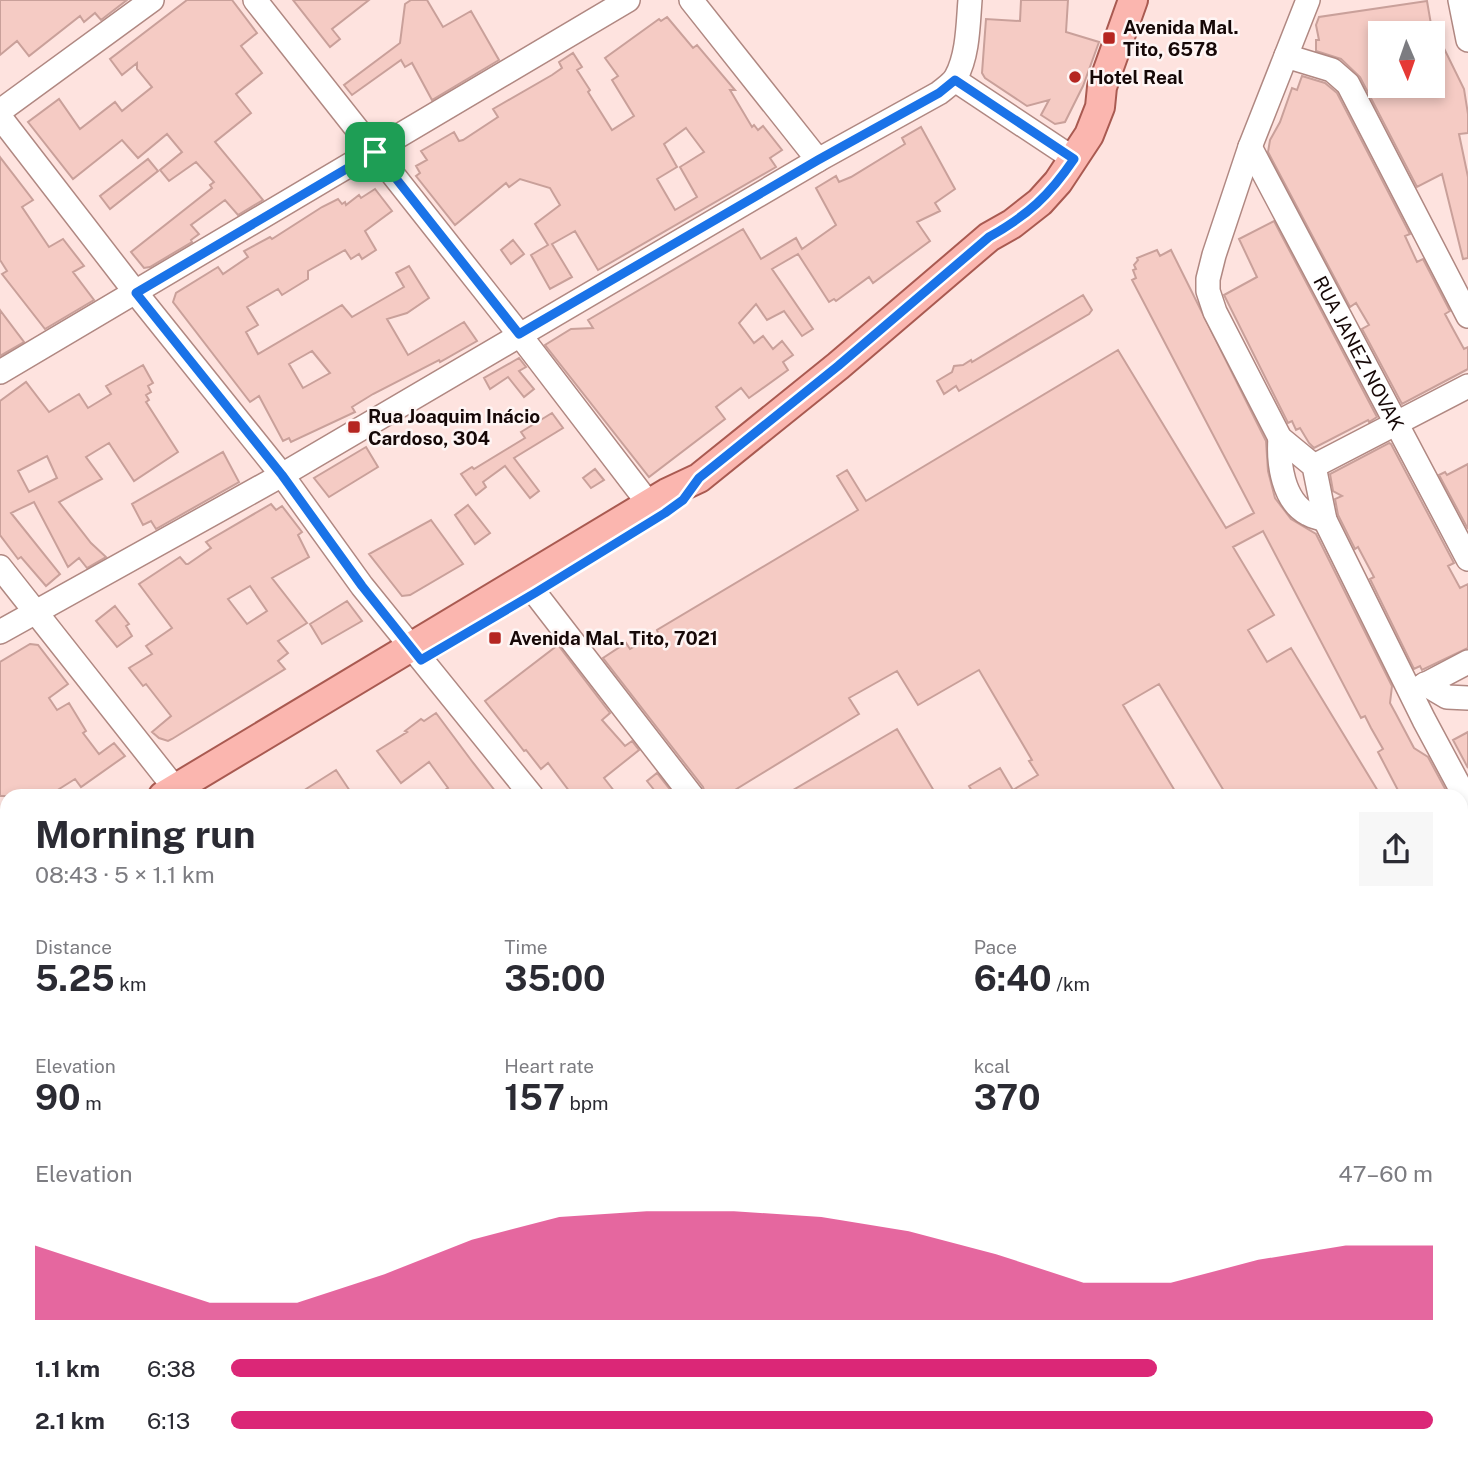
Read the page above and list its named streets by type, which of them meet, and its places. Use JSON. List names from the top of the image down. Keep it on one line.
{"streets":{"street":["RUA JANEZ NOVAK"]},"places":{"transit":["Avenida Mal. Tito, 6578","Rua Joaquim Inácio Cardoso, 304","Avenida Mal. Tito, 7021"],"other":["Hotel Real"]},"north":"bottom","page":{"heading":["Morning run","08:43 · 5 × 1.1 km"],"stats":[["Distance","5.25 km"],["Time","35:00"],["Pace","6:40 /km"],["Elevation","90 m"],["Heart rate","157 bpm"],["kcal","370"]],"chart":["Elevation","47–60 m"],"list":[{"name":"1.1 km","note":"6:38"},{"name":"2.1 km","note":"6:13"}]}}
